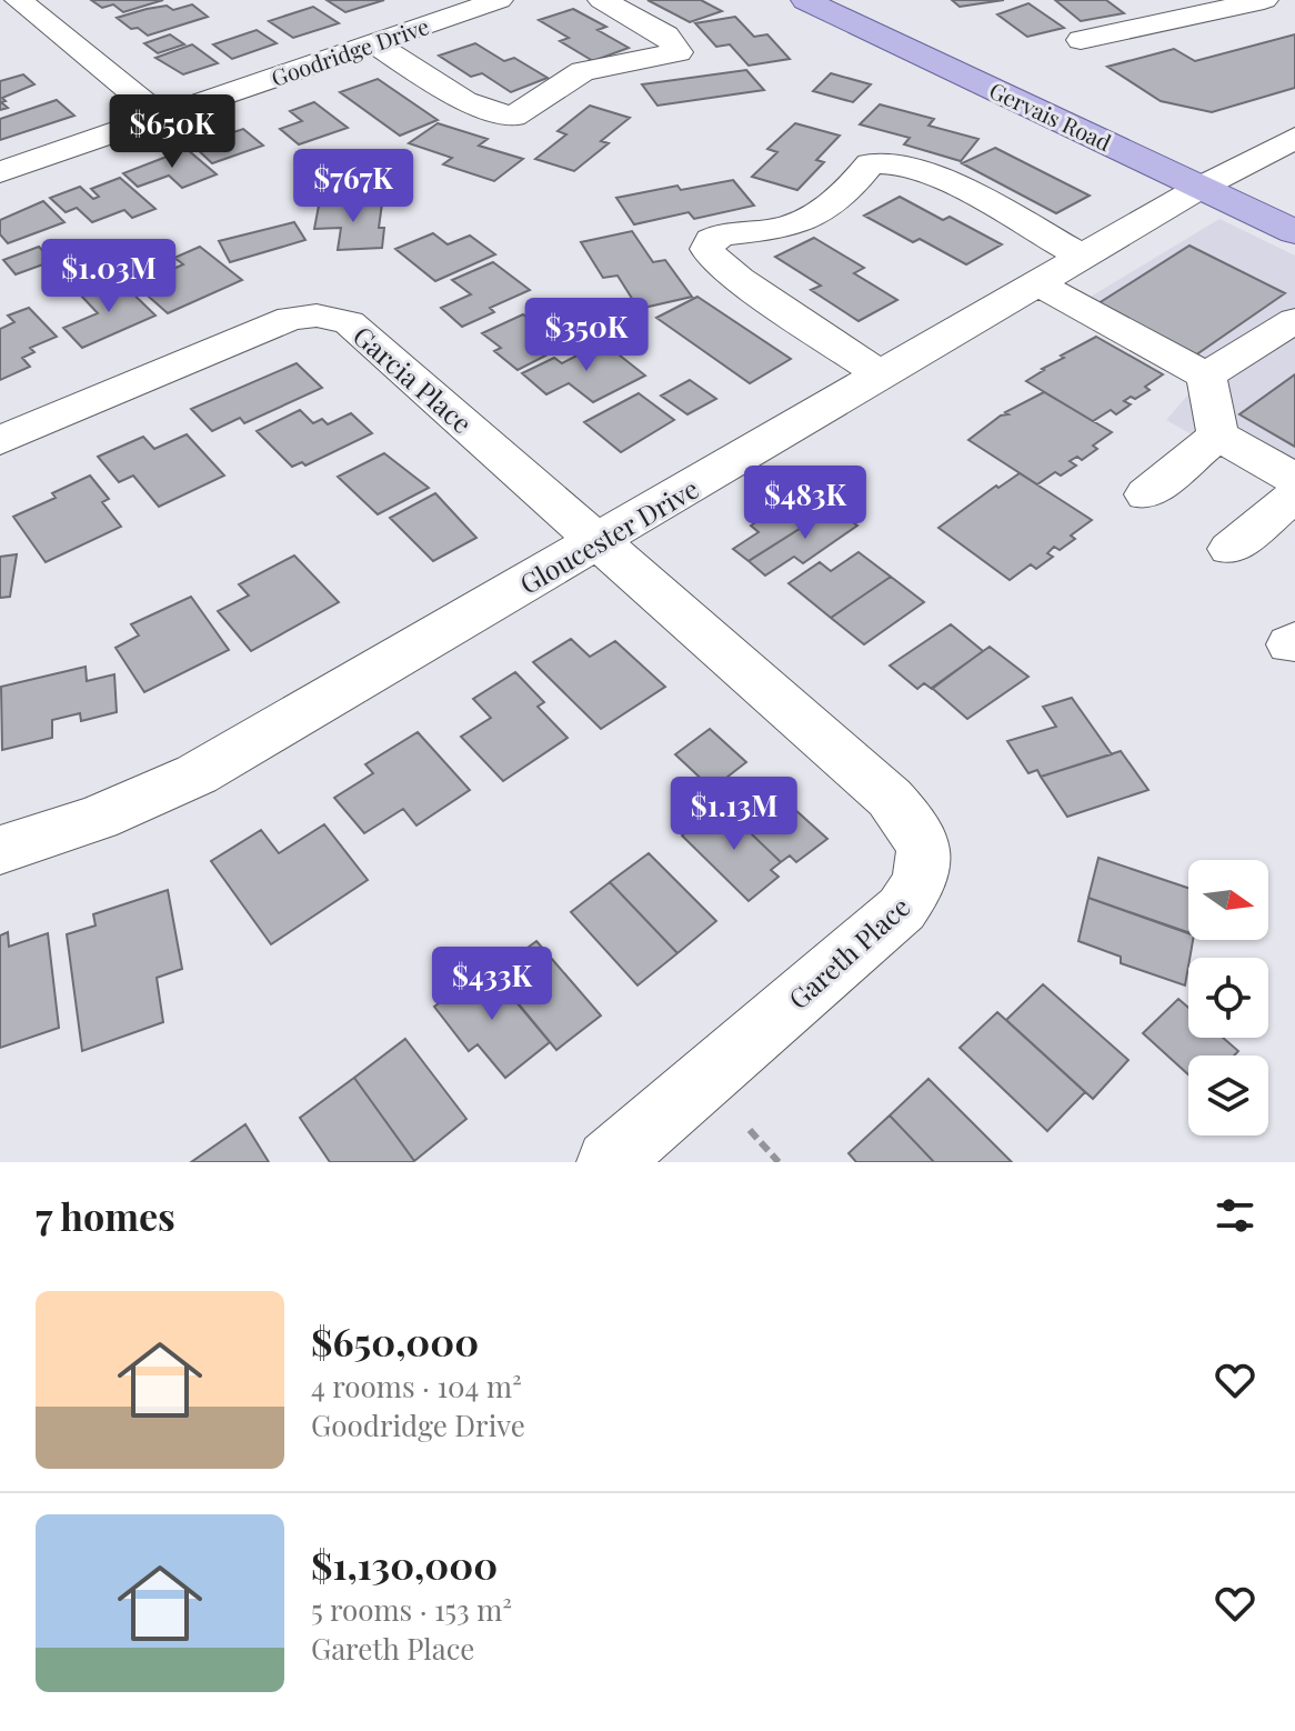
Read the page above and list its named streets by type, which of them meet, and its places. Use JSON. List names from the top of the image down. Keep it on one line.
{"streets":{"main road":["Gervais Road"],"street":["Goodridge Drive","Garcia Place","Gloucester Drive","Gareth Place"]},"crossings":[["Gervais Road","Gloucester Drive"],["Garcia Place","Gloucester Drive"],["Garcia Place","Gareth Place"],["Gloucester Drive","Gareth Place"]],"north":"right","page":{"price":["$650K","$767K","$1.03M","$350K","$483K","$1.13M","$433K"],"heading":"7 homes","list":[{"name":"$650,000","note":"4 rooms · 104 m² · Goodridge Drive"},{"name":"$1,130,000","note":"5 rooms · 153 m² · Gareth Place"}]}}
